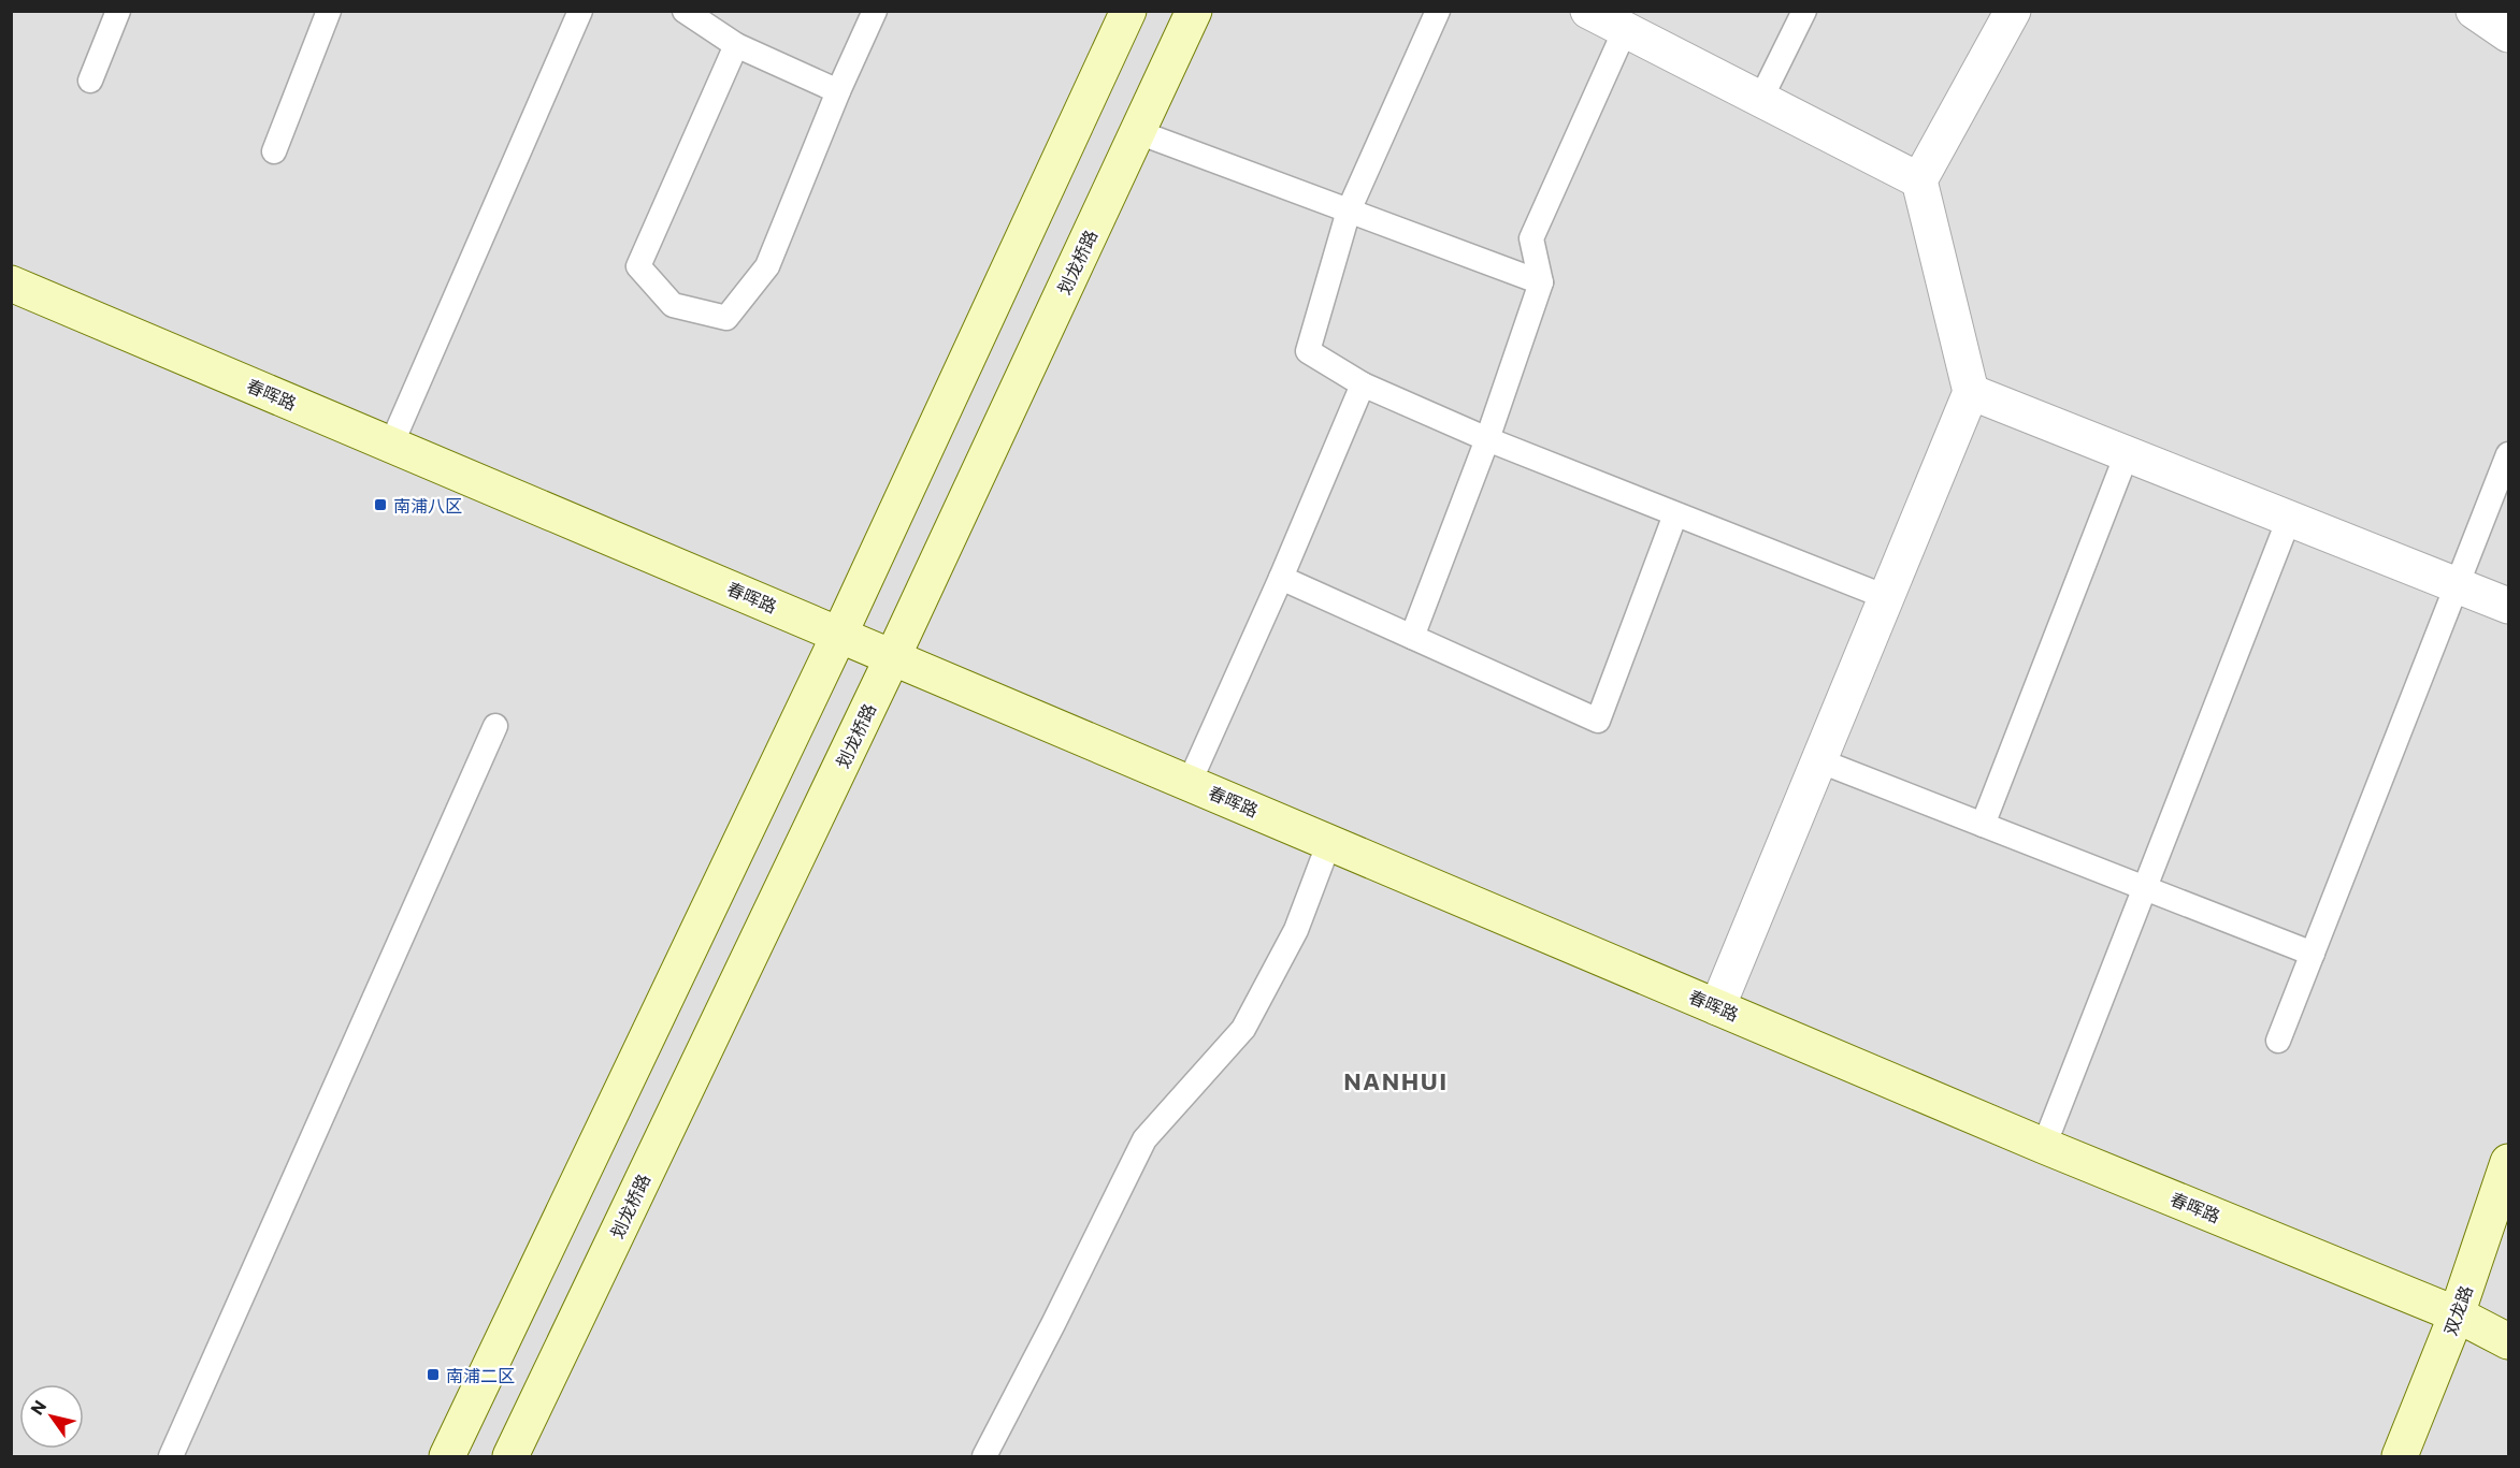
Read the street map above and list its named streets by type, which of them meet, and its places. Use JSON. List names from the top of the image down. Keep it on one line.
{"streets":{"main road":["划龙桥路","春晖路","双龙路"]},"crossings":[["划龙桥路","春晖路"],["春晖路","双龙路"]],"districts":["NANHUI"],"places":{"transit":["南浦八区","南浦二区"]},"north":"top left"}
